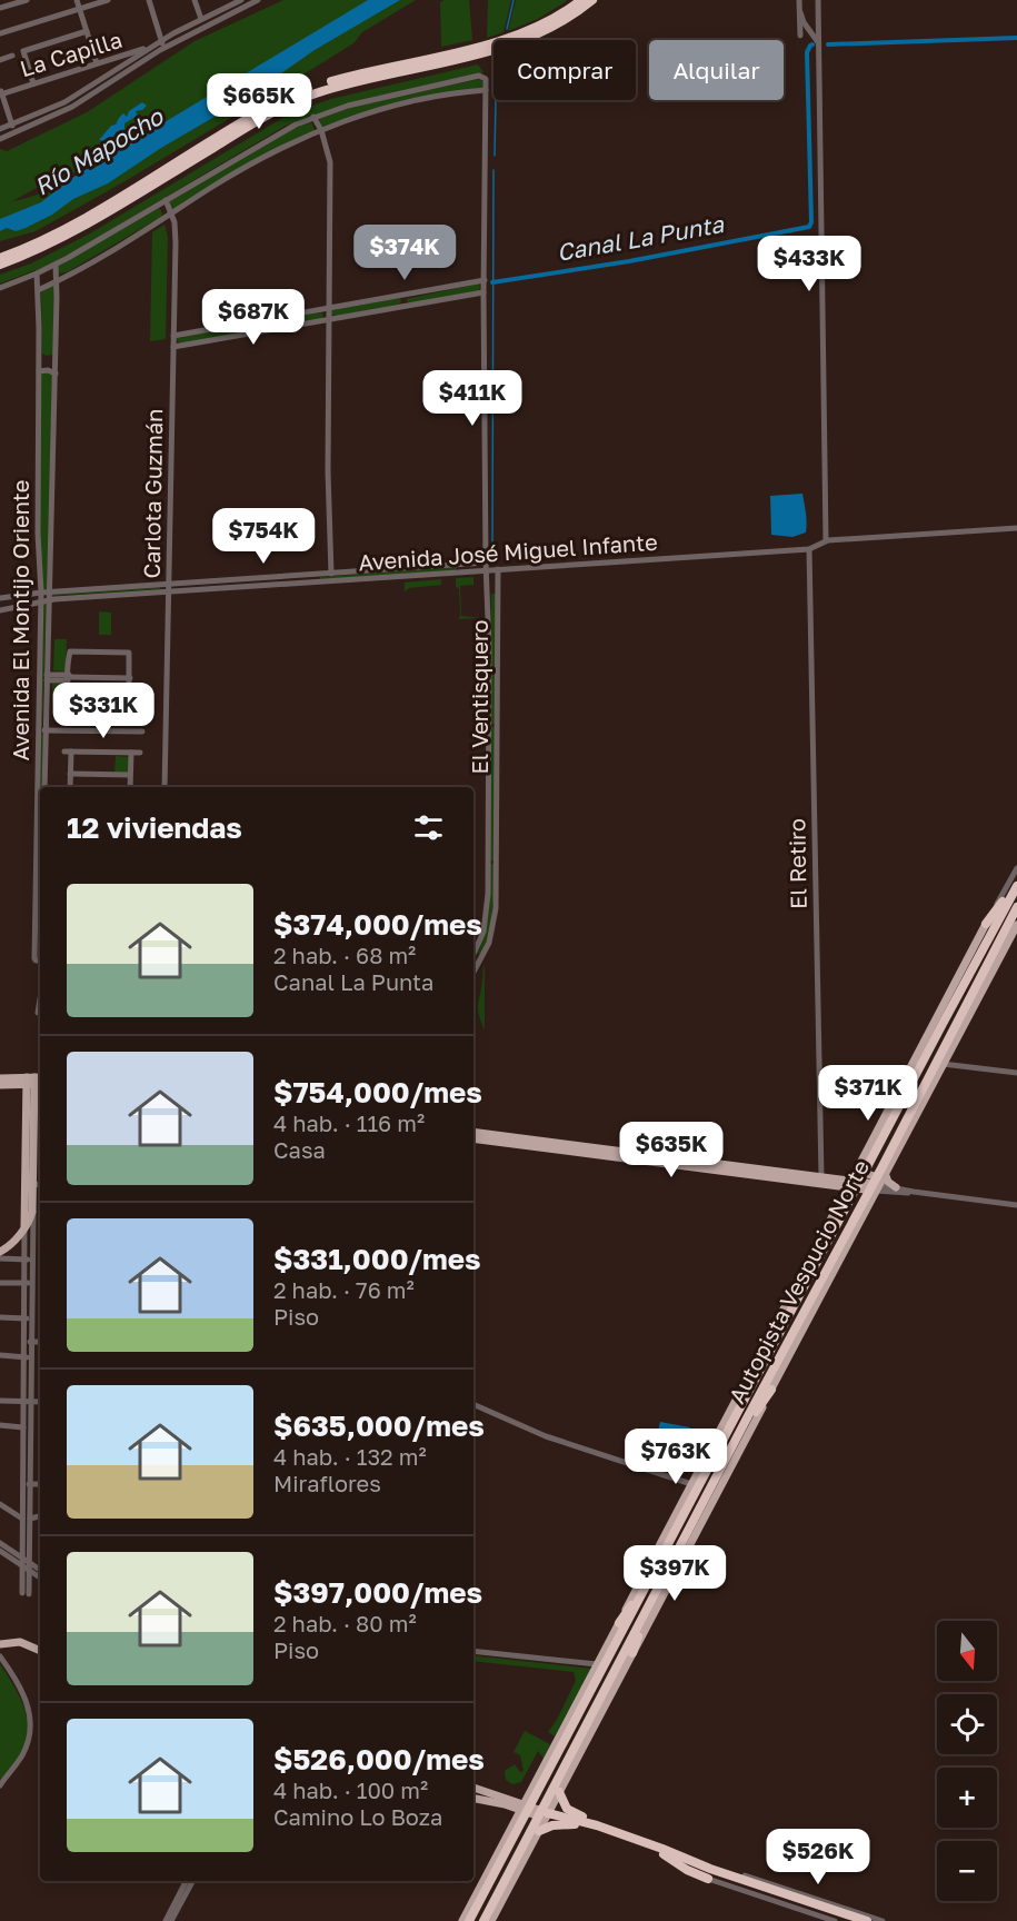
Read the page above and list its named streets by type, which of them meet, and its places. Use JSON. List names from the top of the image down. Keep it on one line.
{"streets":{"highway":["Autopista Vespucio Norte"],"street":["La Capilla","Carlota Guzmán","Avenida José Miguel Infante","Avenida El Montijo Oriente","El Ventisquero","El Retiro"]},"crossings":[["Carlota Guzmán","Avenida José Miguel Infante"],["Avenida José Miguel Infante","Avenida El Montijo Oriente"],["Avenida José Miguel Infante","El Ventisquero"],["Avenida José Miguel Infante","El Retiro"]],"water":["Río Mapocho","Canal La Punta"],"north":"bottom","page":{"chip":["Comprar","Alquilar"],"price":["$665K","$374K","$433K","$687K","$411K","$754K","$331K","$371K","$635K","$763K","$397K","$526K"],"heading":"12 viviendas","list":[{"name":"$374,000/mes","note":"2 hab. · 68 m² · Canal La Punta"},{"name":"$754,000/mes","note":"4 hab. · 116 m² · Casa"},{"name":"$331,000/mes","note":"2 hab. · 76 m² · Piso"},{"name":"$635,000/mes","note":"4 hab. · 132 m² · Miraflores"},{"name":"$397,000/mes","note":"2 hab. · 80 m² · Piso"},{"name":"$526,000/mes","note":"4 hab. · 100 m² · Camino Lo Boza"}],"map_buttons":["+","−"]}}
